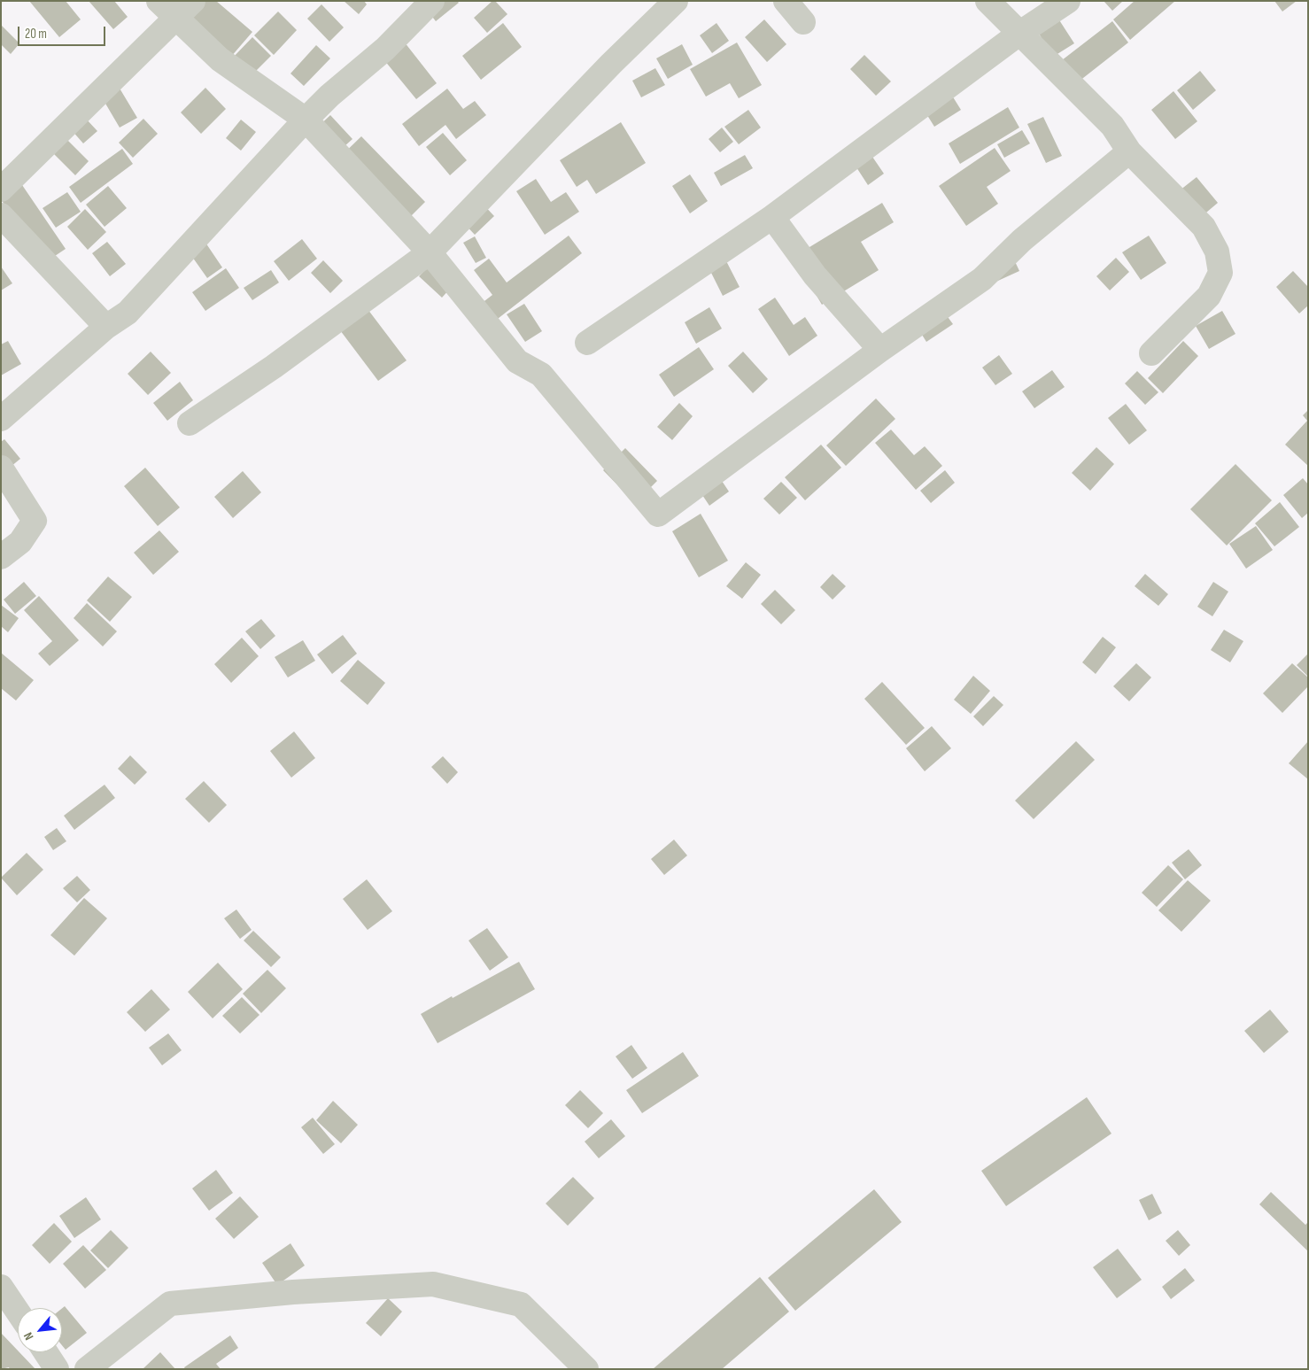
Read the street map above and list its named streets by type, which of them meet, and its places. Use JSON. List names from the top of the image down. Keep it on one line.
{"scale_bar":"20 m","north":"bottom left"}
